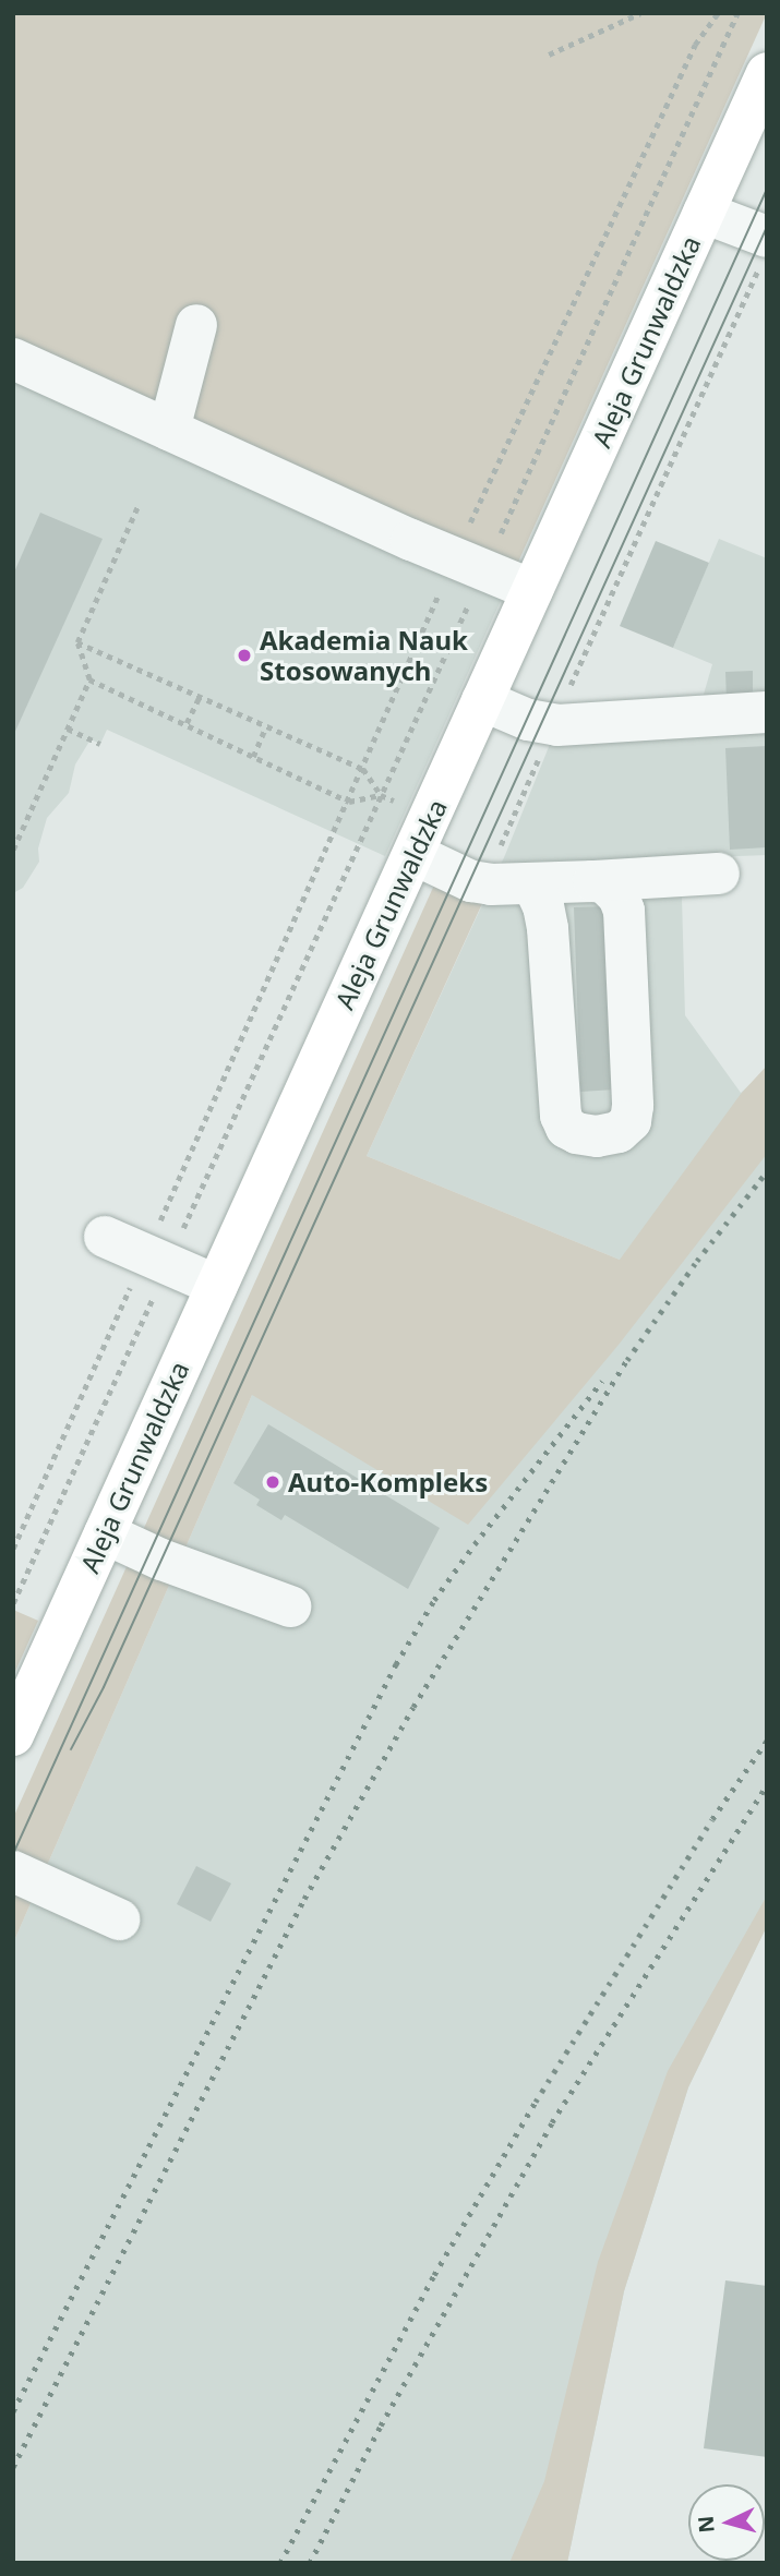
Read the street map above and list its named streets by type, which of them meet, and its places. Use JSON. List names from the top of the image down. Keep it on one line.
{"streets":{"main road":["Aleja Grunwaldzka"]},"places":["Akademia Nauk Stosowanych","Auto-Kompleks"],"north":"left"}
